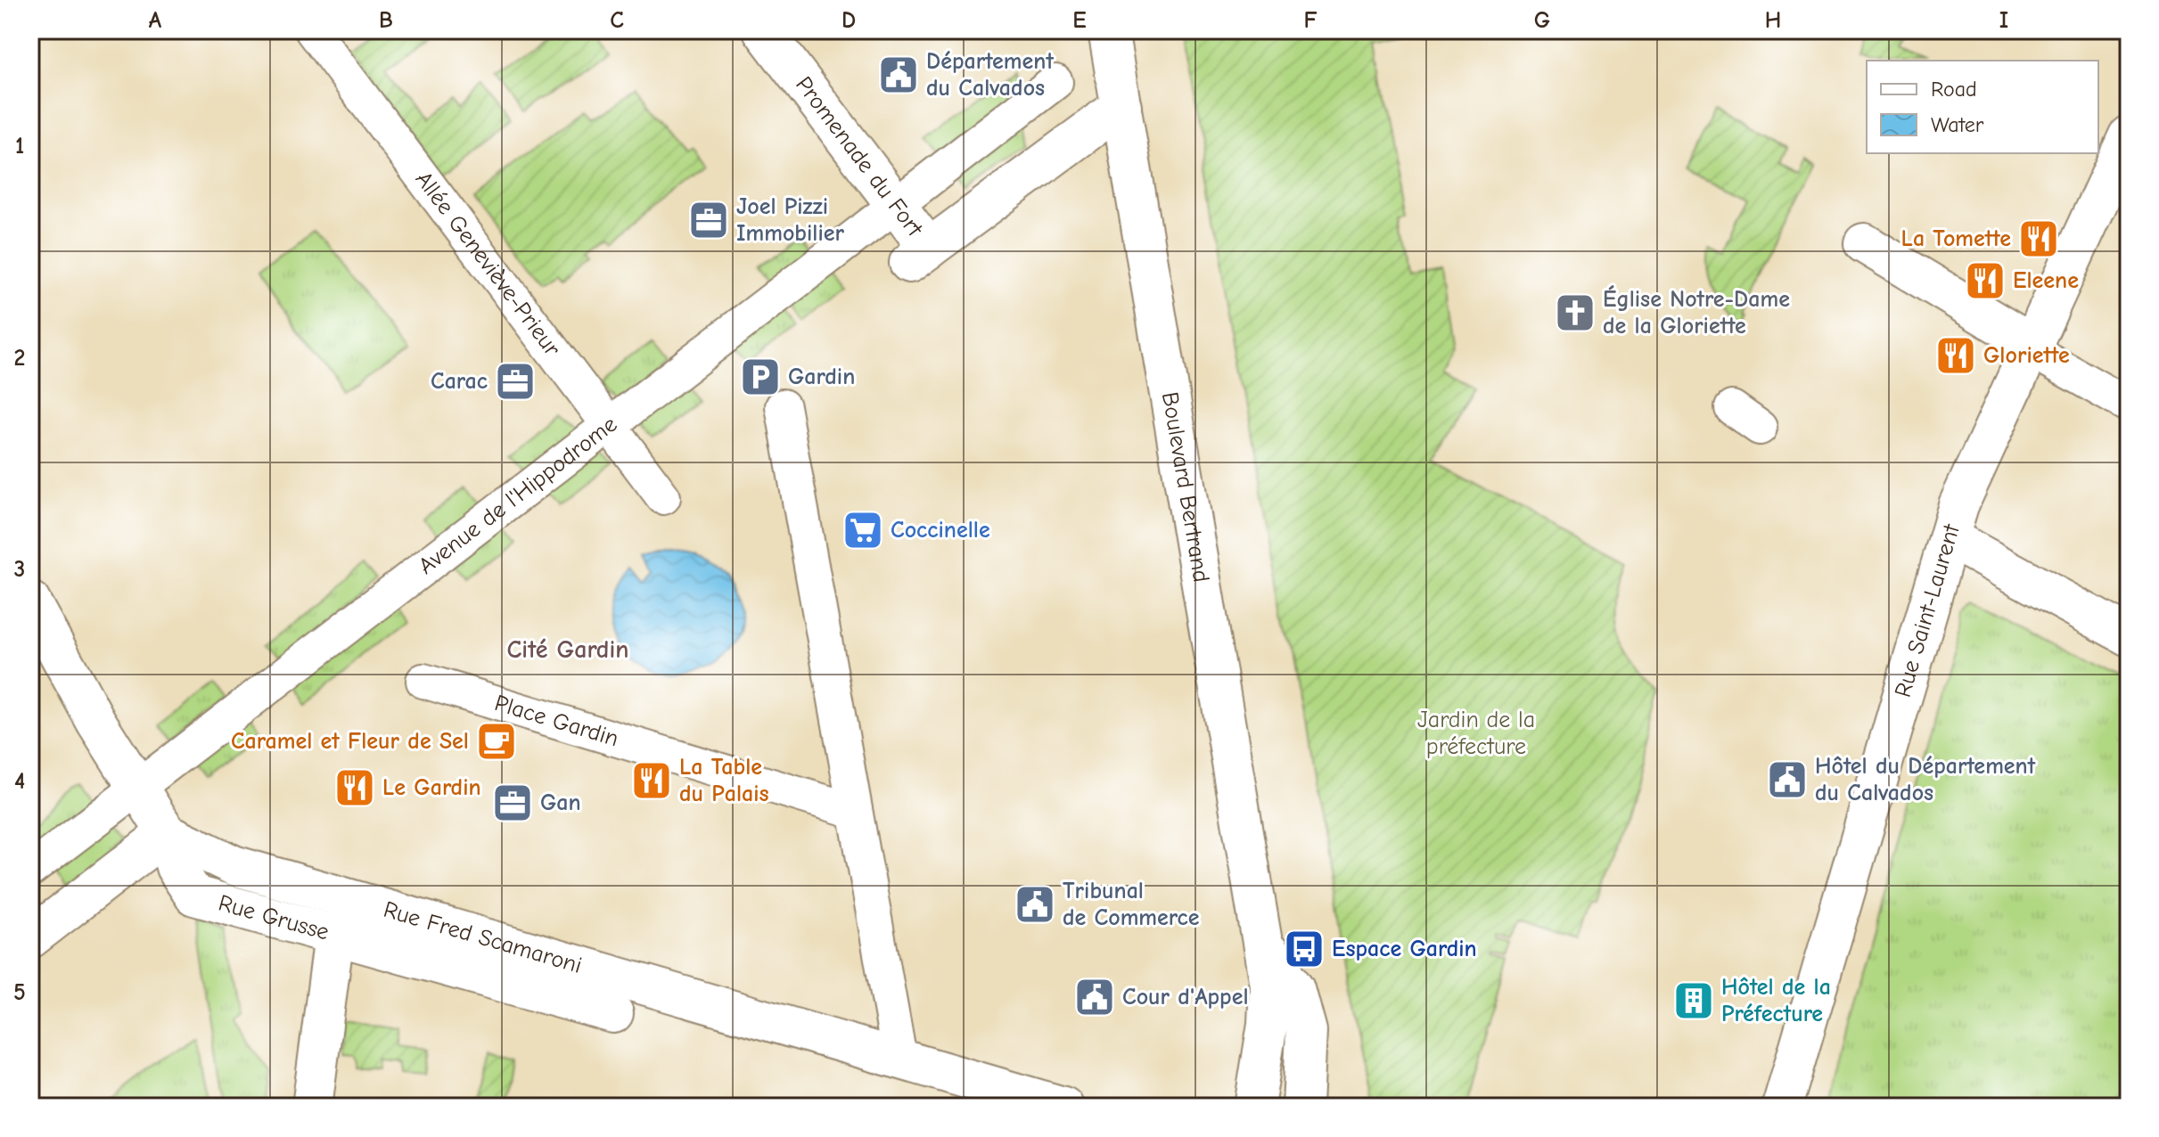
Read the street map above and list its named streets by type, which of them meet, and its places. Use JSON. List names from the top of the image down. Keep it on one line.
{"streets":{"street":["Promenade du Fort","Allée Geneviève-Prieur","Boulevard Bertrand","Avenue de l'Hippodrome","Rue Saint-Laurent","Place Gardin","Rue Grusse","Rue Fred Scamaroni"]},"crossings":[["Promenade du Fort","Boulevard Bertrand"],["Allée Geneviève-Prieur","Avenue de l'Hippodrome"],["Rue Grusse","Rue Fred Scamaroni"]],"districts":["Cité Gardin"],"parks":["Jardin de la préfecture"],"places":{"public building":["Département du Calvados","Hôtel du Département du Calvados","Tribunal de Commerce","Cour d'Appel"],"office":["Joel Pizzi Immobilier","Carac","Gan"],"restaurant":["La Tomette","Eleene","Gloriette","La Table du Palais","Le Gardin"],"church":["Église Notre-Dame de la Gloriette"],"parking":["Gardin"],"supermarket":["Coccinelle"],"cafe":["Caramel et Fleur de Sel"],"bus stop":["Espace Gardin"],"building":["Hôtel de la Préfecture"]},"legend":["Road","Water"],"grid":{"columns":["A","B","C","D","E","F","G","H","I"],"rows":["1","2","3","4","5"]}}
